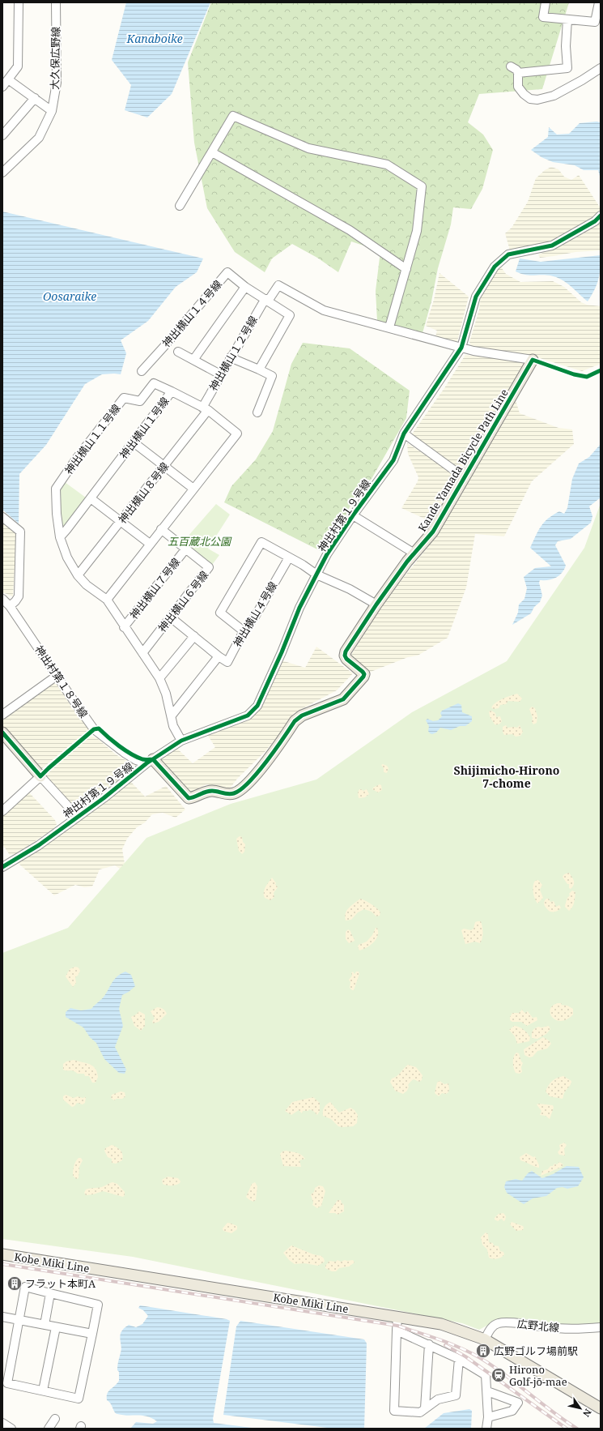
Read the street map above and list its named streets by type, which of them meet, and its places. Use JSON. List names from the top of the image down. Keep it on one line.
{"streets":{"main road":["Kande Yamada Bicycle Path Line","Kobe Miki Line"],"street":["大久保広野線","神出横山１４号線","神出横山１２号線","神出横山１号線","神出横山１１号線","神出横山８号線","神出村第１９号線","神出横山７号線","神出横山６号線","神出横山４号線","神出村第１８号線","広野北線"]},"crossings":[["神出横山１４号線","神出横山１２号線"],["神出横山１２号線","神出横山１号線"],["神出横山１２号線","神出横山８号線"],["神出横山１号線","神出横山１１号線"],["神出横山１号線","神出横山８号線"],["神出横山１号線","神出横山６号線"],["Kande Yamada Bicycle Path Line","神出村第１９号線"],["Kande Yamada Bicycle Path Line","神出村第１８号線"],["神出村第１９号線","神出村第１８号線"],["神出横山７号線","神出横山６号線"],["Kobe Miki Line","広野北線"]],"districts":["Shijimicho-Hirono 7-chome"],"water":["Kanaboike","Oosaraike"],"parks":["五百蔵北公園"],"places":{"building":["フラット本町A","広野ゴルフ場前駅"],"station":["Hirono Golf-jō-mae"]},"north":"bottom right"}
